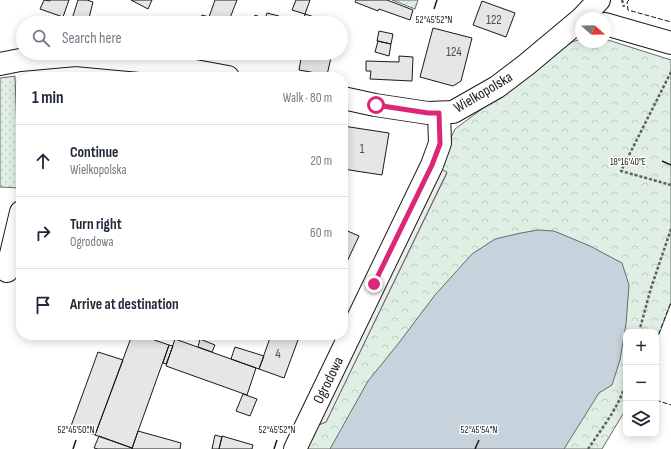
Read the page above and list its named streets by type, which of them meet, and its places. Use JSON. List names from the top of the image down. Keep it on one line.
{"streets":{"street":["Wielkopolska","Ogrodowa"]},"crossings":[["Wielkopolska","Ogrodowa"]],"house_numbers":["122","124","1","4"],"north":"right","page":{"search":"Search here","heading":["1 min","Walk · 80 m"],"list":[["Continue","Wielkopolska","20 m"],["Turn right","Ogrodowa","60 m"],"Arrive at destination"],"map_buttons":["+","−"]},"coordinates":["52°45'52\"N","18°16'40\"E","52°45'50\"N","52°45'54\"N"]}
